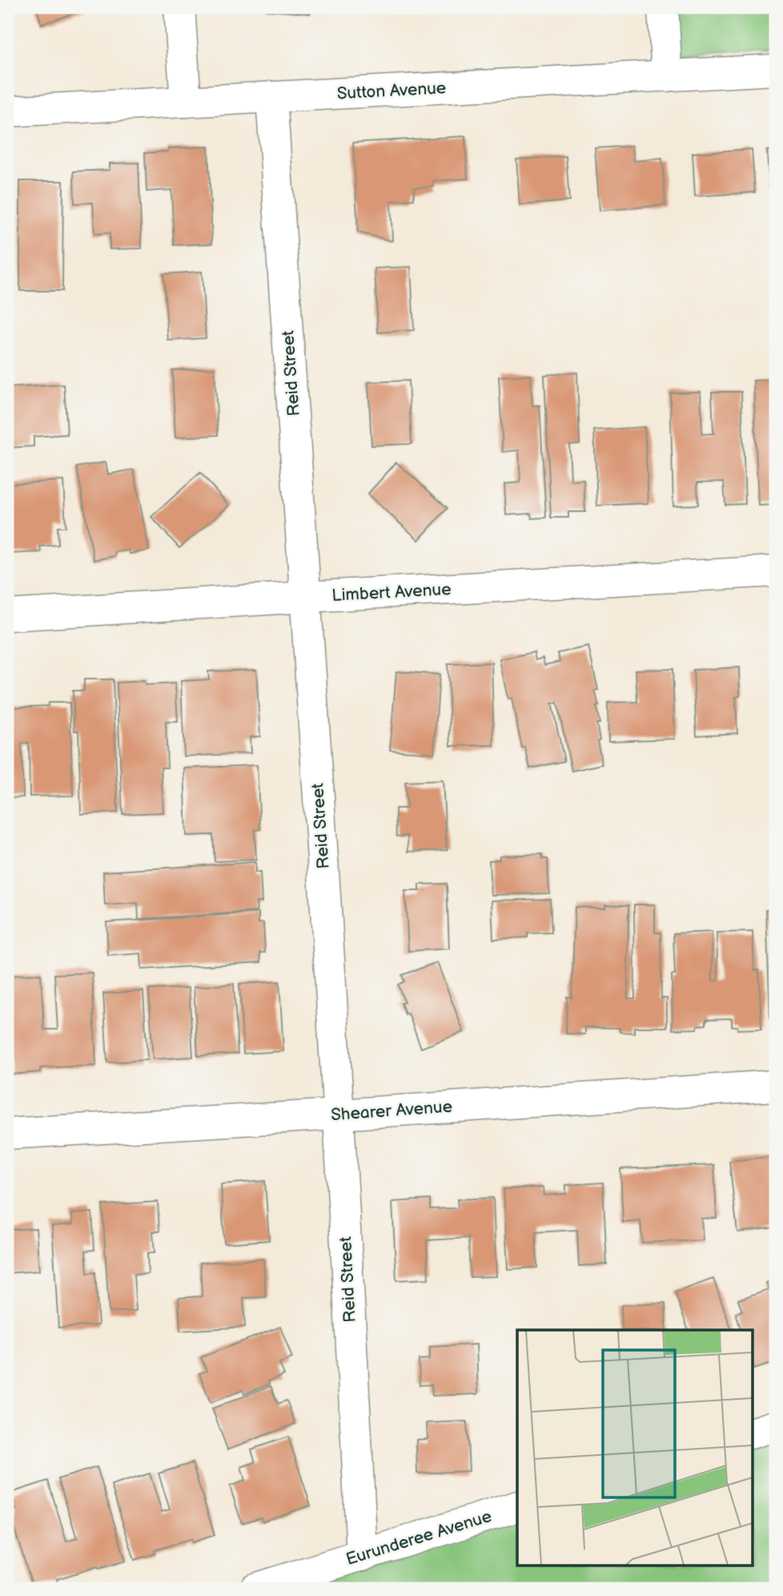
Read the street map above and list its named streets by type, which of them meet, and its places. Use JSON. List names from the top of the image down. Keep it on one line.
{"streets":{"street":["Sutton Avenue","Reid Street","Limbert Avenue","Shearer Avenue","Eurunderee Avenue"]},"crossings":[["Sutton Avenue","Reid Street"],["Reid Street","Limbert Avenue"],["Reid Street","Shearer Avenue"],["Reid Street","Eurunderee Avenue"]]}
